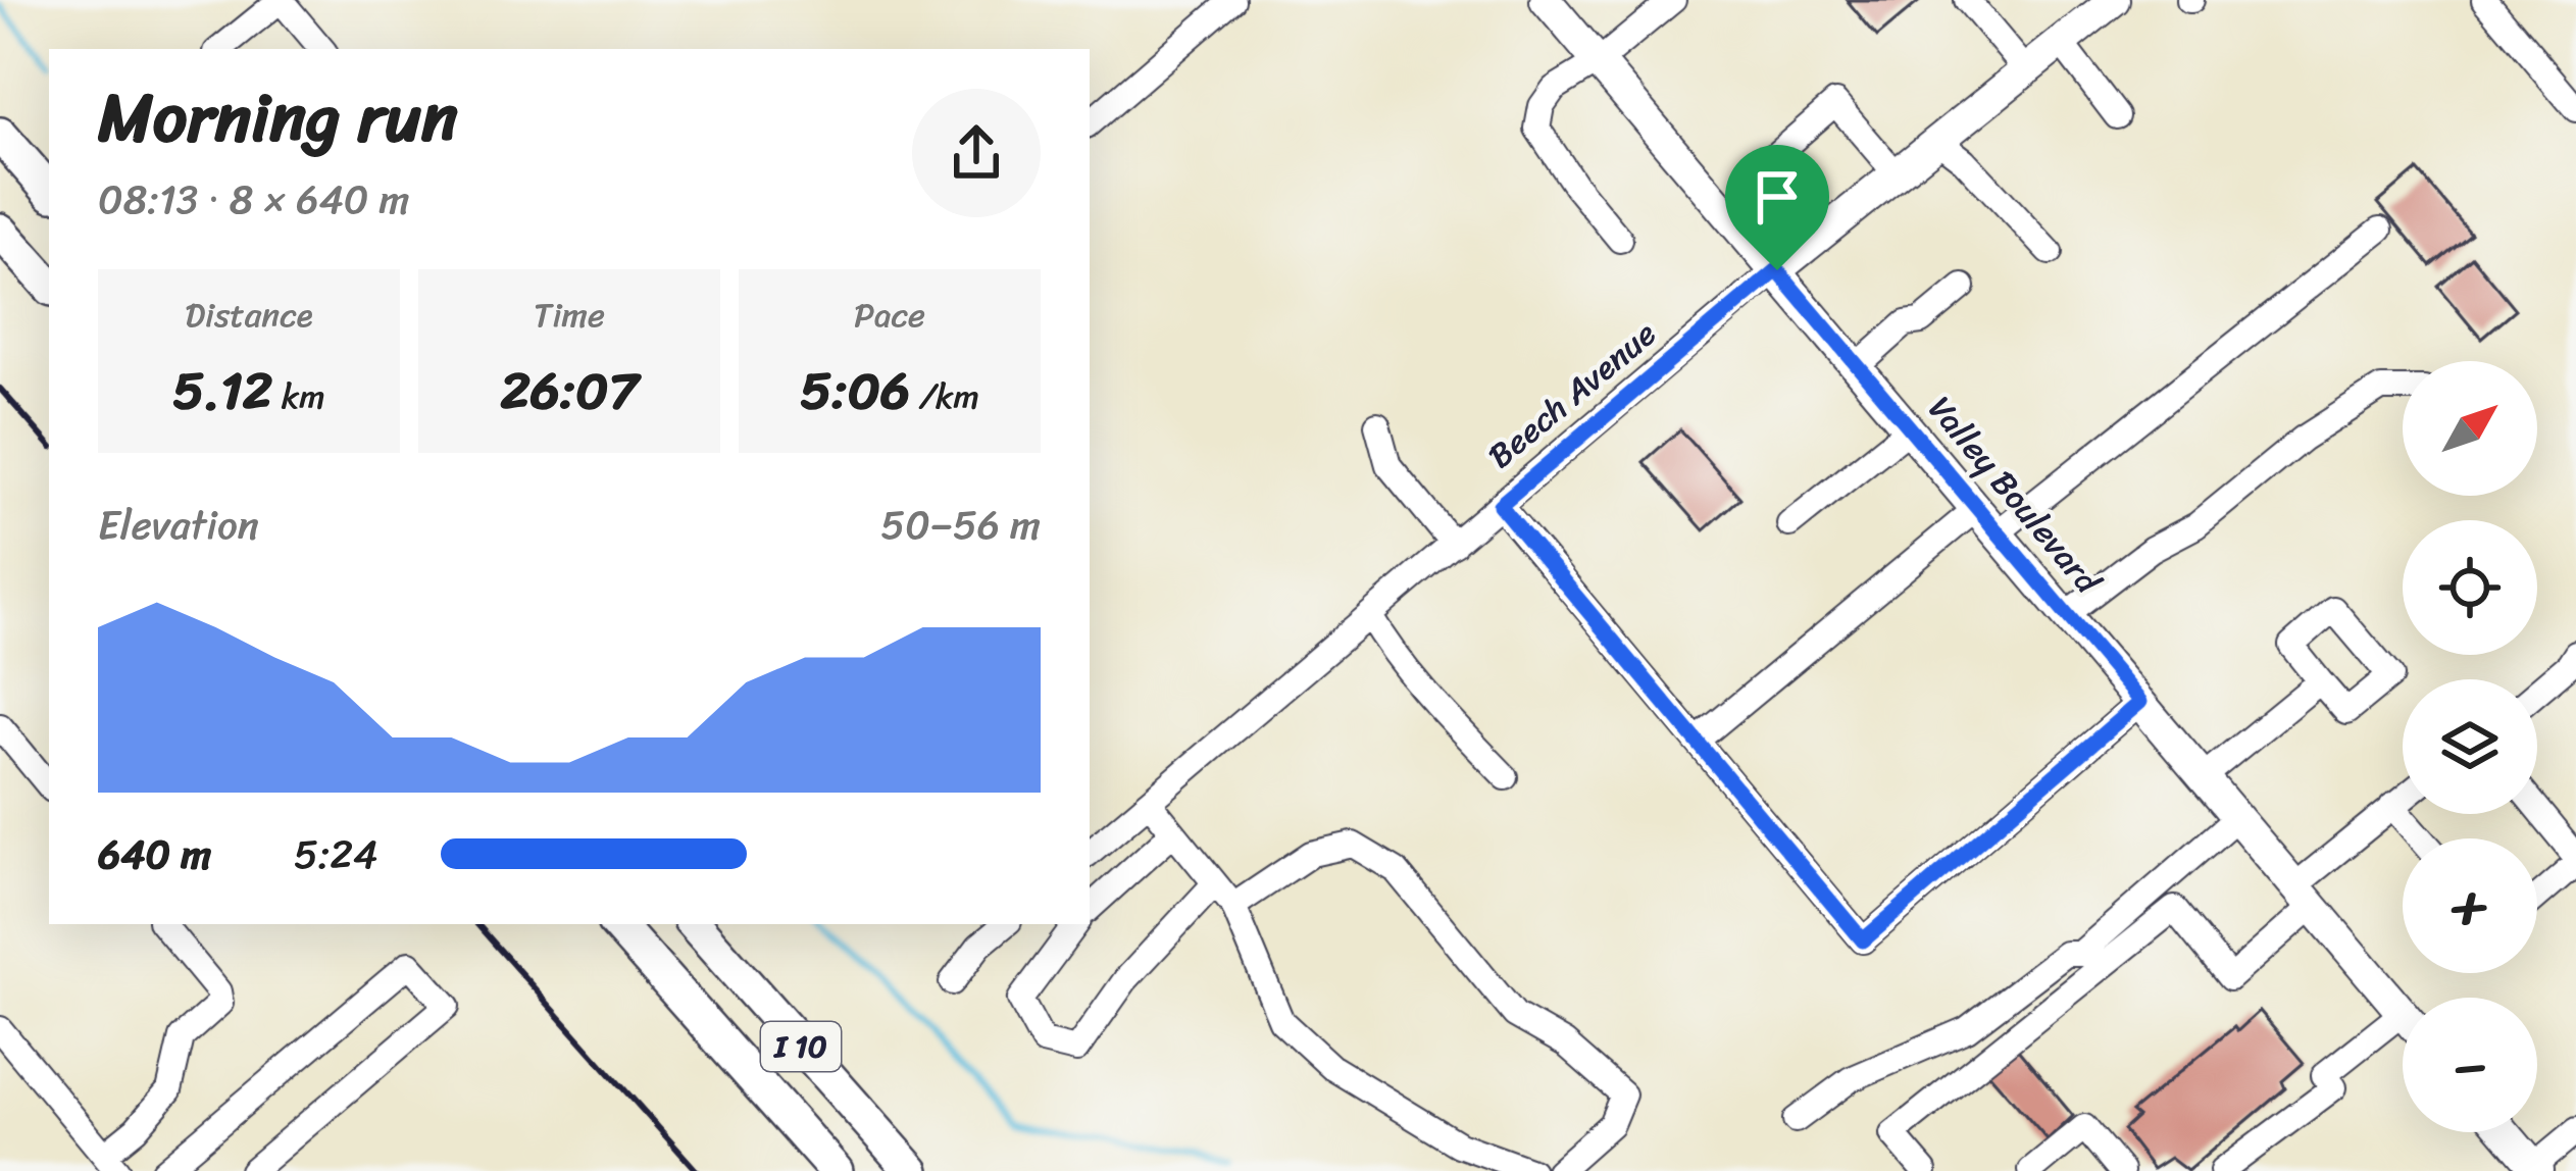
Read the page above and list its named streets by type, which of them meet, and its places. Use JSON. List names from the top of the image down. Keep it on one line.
{"streets":{"highway":["I 10"],"main road":["Beech Avenue","Valley Boulevard"]},"crossings":[["Beech Avenue","Valley Boulevard"]],"north":"top right","page":{"heading":["Morning run","08:13 · 8 × 640 m"],"stats":[["Distance","5.12 km"],["Time","26:07"],["Pace","5:06 /km"]],"map_buttons":["+","−"],"chart":["Elevation","50–56 m"],"list":[{"name":"640 m","note":"5:24"}]}}
